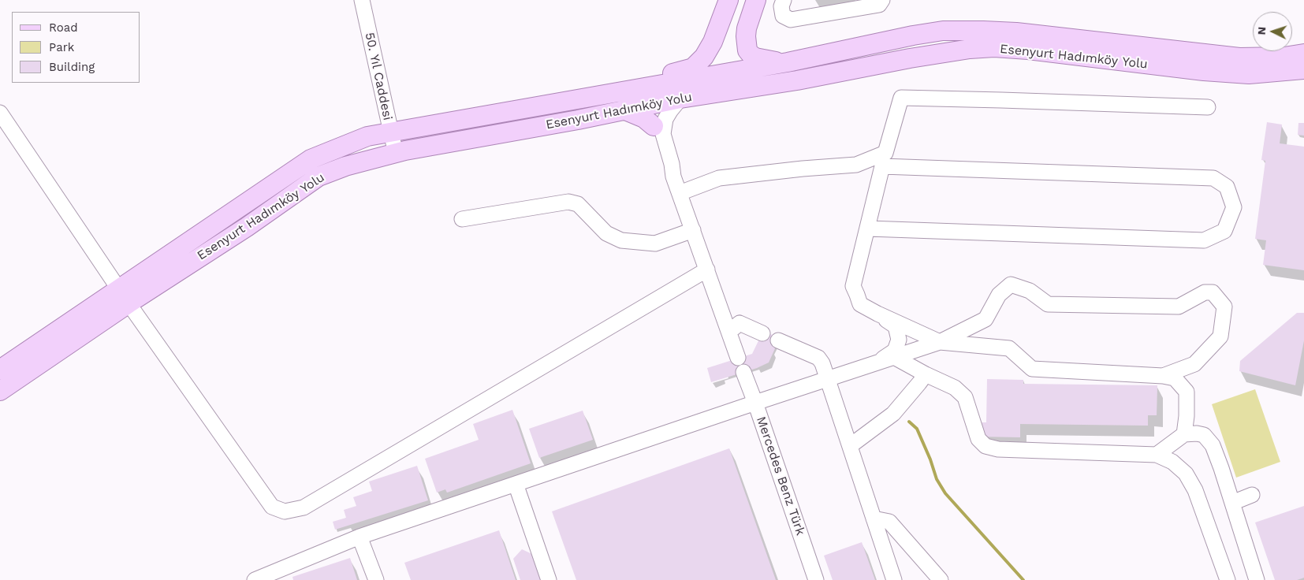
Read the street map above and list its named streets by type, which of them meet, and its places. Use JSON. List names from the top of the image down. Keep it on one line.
{"streets":{"main road":["Esenyurt Hadımköy Yolu"],"street":["50. Yıl Caddesi","Mercedes Benz Türk"]},"crossings":[["Esenyurt Hadımköy Yolu","50. Yıl Caddesi"]],"legend":["Road","Park","Building"],"north":"left"}
